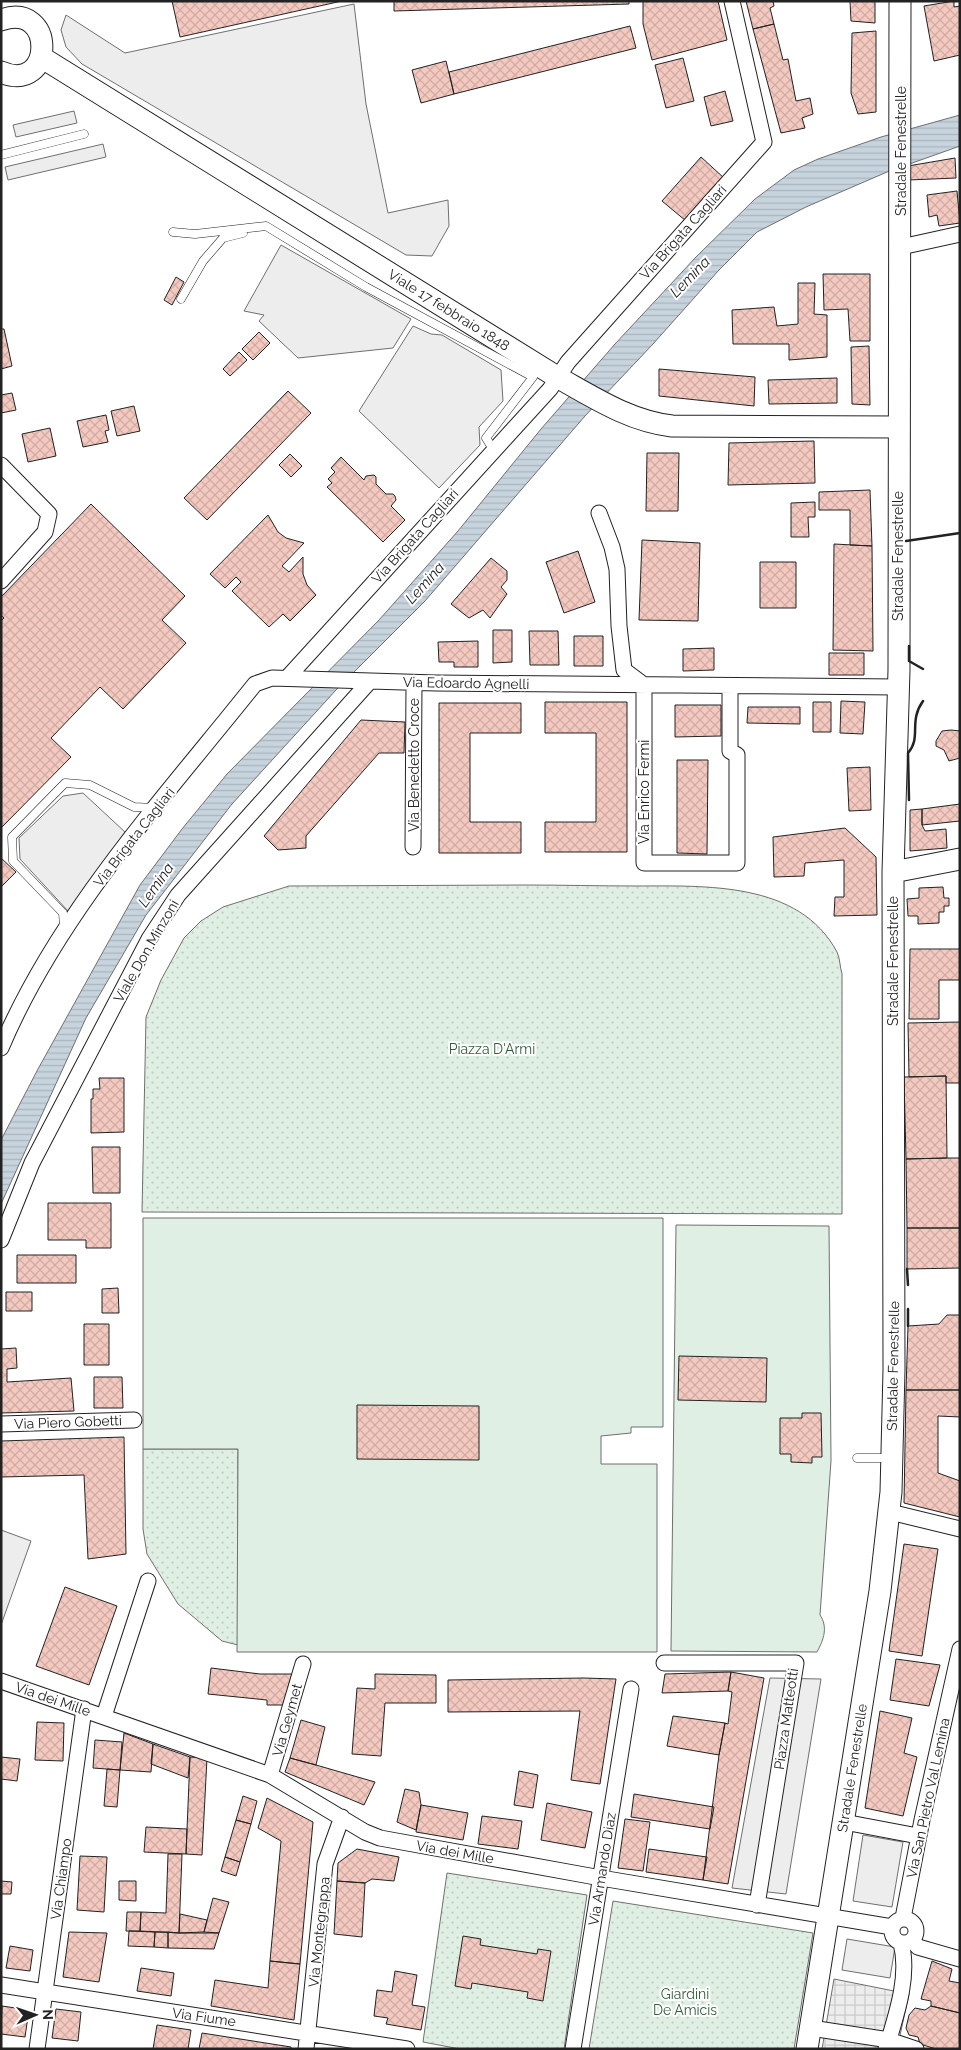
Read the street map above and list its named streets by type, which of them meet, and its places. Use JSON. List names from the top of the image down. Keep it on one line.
{"streets":{"main road":["Stradale Fenestrelle","Viale 17 febbraio 1848"],"street":["Via Brigata Cagliari","Via Edoardo Agnelli","Via Benedetto Croce","Via Enrico Fermi","Viale Don Minzoni","Via Piero Gobetti","Via dei Mille","Piazza Matteotti","Via Geymet","Via San Pietro Val Lemina","Via Armando Diaz","Via Chiampo","Via Montegrappa","Via Fiume"]},"crossings":[["Stradale Fenestrelle","Viale 17 febbraio 1848"],["Stradale Fenestrelle","Via Edoardo Agnelli"],["Stradale Fenestrelle","Via dei Mille"],["Via Brigata Cagliari","Viale 17 febbraio 1848"],["Via Brigata Cagliari","Via Edoardo Agnelli"],["Via Edoardo Agnelli","Via Benedetto Croce"],["Via Edoardo Agnelli","Via Enrico Fermi"],["Via Edoardo Agnelli","Viale Don Minzoni"],["Via dei Mille","Piazza Matteotti"],["Via dei Mille","Via Geymet"],["Via dei Mille","Via San Pietro Val Lemina"],["Via dei Mille","Via Armando Diaz"],["Via dei Mille","Via Chiampo"],["Via dei Mille","Via Montegrappa"],["Via Chiampo","Via Fiume"],["Via Montegrappa","Via Fiume"]],"water":["Lemina"],"parks":["Piazza D'Armi","Giardini De Amicis"],"north":"right"}
